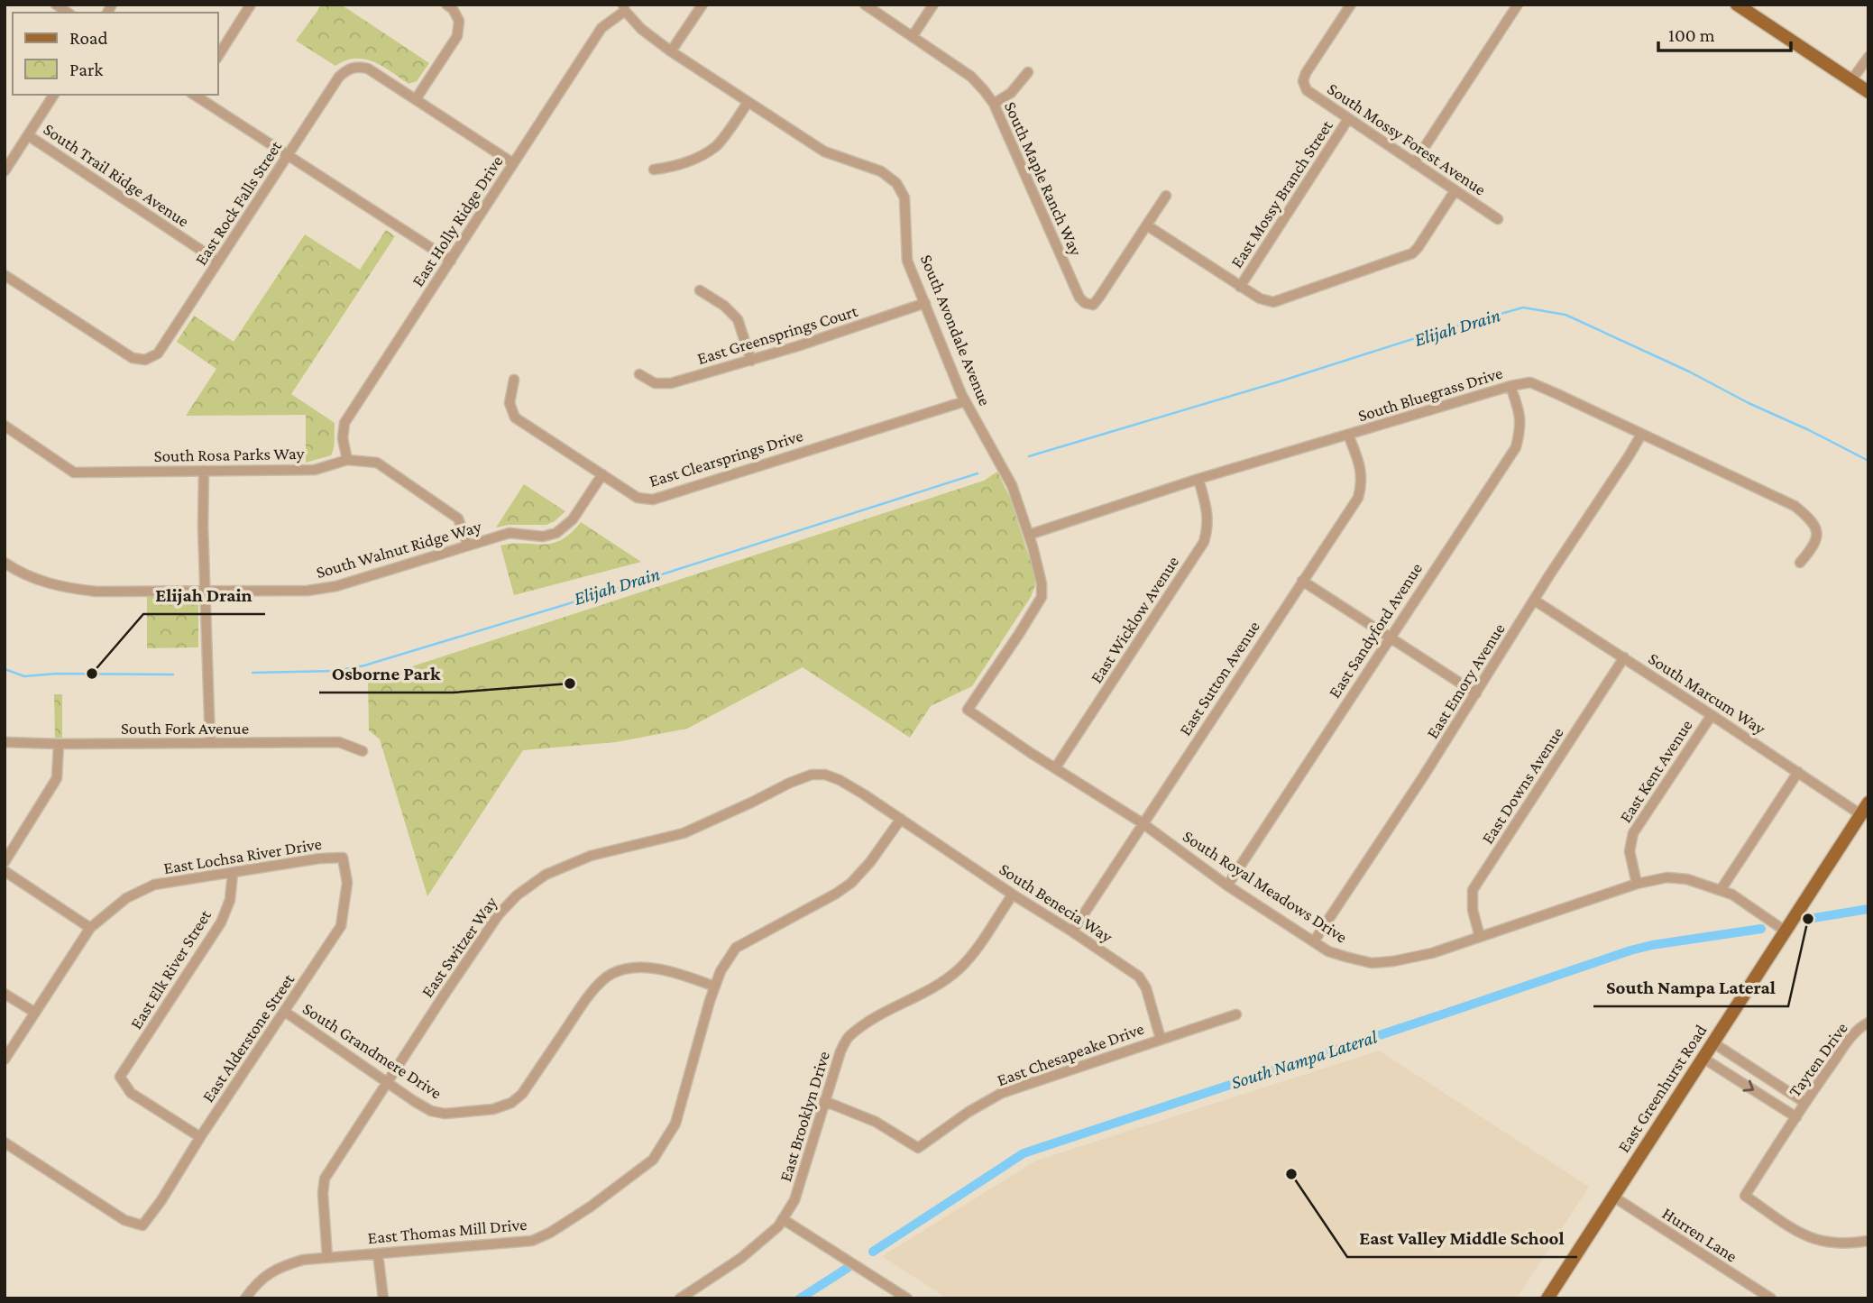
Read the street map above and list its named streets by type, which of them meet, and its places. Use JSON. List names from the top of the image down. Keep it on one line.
{"streets":{"main road":["East Greenhurst Road"],"street":["South Mossy Forest Avenue","South Trail Ridge Avenue","South Maple Ranch Way","East Mossy Branch Street","East Rock Falls Street","East Holly Ridge Drive","South Avondale Avenue","East Greensprings Court","South Bluegrass Drive","South Rosa Parks Way","East Clearsprings Drive","South Walnut Ridge Way","East Wicklow Avenue","East Sandyford Avenue","East Sutton Avenue","East Emory Avenue","South Marcum Way","South Fork Avenue","East Kent Avenue","East Downs Avenue","East Lochsa River Drive","South Royal Meadows Drive","South Benecia Way","East Switzer Way","East Elk River Street","East Alderstone Street","South Grandmere Drive","East Chesapeake Drive","Tayten Drive","East Brooklyn Drive","East Thomas Mill Drive","Hurren Lane"]},"crossings":[["South Mossy Forest Avenue","East Mossy Branch Street"],["South Trail Ridge Avenue","East Rock Falls Street"],["East Holly Ridge Drive","South Avondale Avenue"],["East Holly Ridge Drive","South Rosa Parks Way"],["South Avondale Avenue","East Greensprings Court"],["South Avondale Avenue","South Bluegrass Drive"],["South Avondale Avenue","East Clearsprings Drive"],["South Avondale Avenue","South Royal Meadows Drive"],["South Bluegrass Drive","East Wicklow Avenue"],["South Bluegrass Drive","East Sandyford Avenue"],["South Bluegrass Drive","East Sutton Avenue"],["South Bluegrass Drive","East Emory Avenue"],["South Rosa Parks Way","South Walnut Ridge Way"],["East Clearsprings Drive","South Walnut Ridge Way"],["East Wicklow Avenue","South Royal Meadows Drive"],["East Sandyford Avenue","South Royal Meadows Drive"],["East Sutton Avenue","South Royal Meadows Drive"],["East Sutton Avenue","South Benecia Way"],["East Emory Avenue","South Marcum Way"],["East Emory Avenue","South Royal Meadows Drive"],["South Marcum Way","East Kent Avenue"],["South Marcum Way","East Downs Avenue"],["South Marcum Way","East Greenhurst Road"],["East Kent Avenue","South Royal Meadows Drive"],["East Downs Avenue","South Royal Meadows Drive"],["East Lochsa River Drive","East Elk River Street"],["East Lochsa River Drive","East Alderstone Street"],["South Royal Meadows Drive","East Greenhurst Road"],["South Benecia Way","East Switzer Way"],["South Benecia Way","East Chesapeake Drive"],["South Benecia Way","East Brooklyn Drive"],["South Benecia Way","East Thomas Mill Drive"],["East Switzer Way","South Grandmere Drive"],["East Switzer Way","East Thomas Mill Drive"],["East Elk River Street","East Alderstone Street"],["East Alderstone Street","South Grandmere Drive"],["South Grandmere Drive","East Thomas Mill Drive"],["East Chesapeake Drive","East Brooklyn Drive"],["East Greenhurst Road","Hurren Lane"]],"water":["Elijah Drain","South Nampa Lateral"],"places":["Elijah Drain","Osborne Park","South Nampa Lateral","East Valley Middle School"],"legend":["Road","Park"],"scale_bar":"100 m"}
